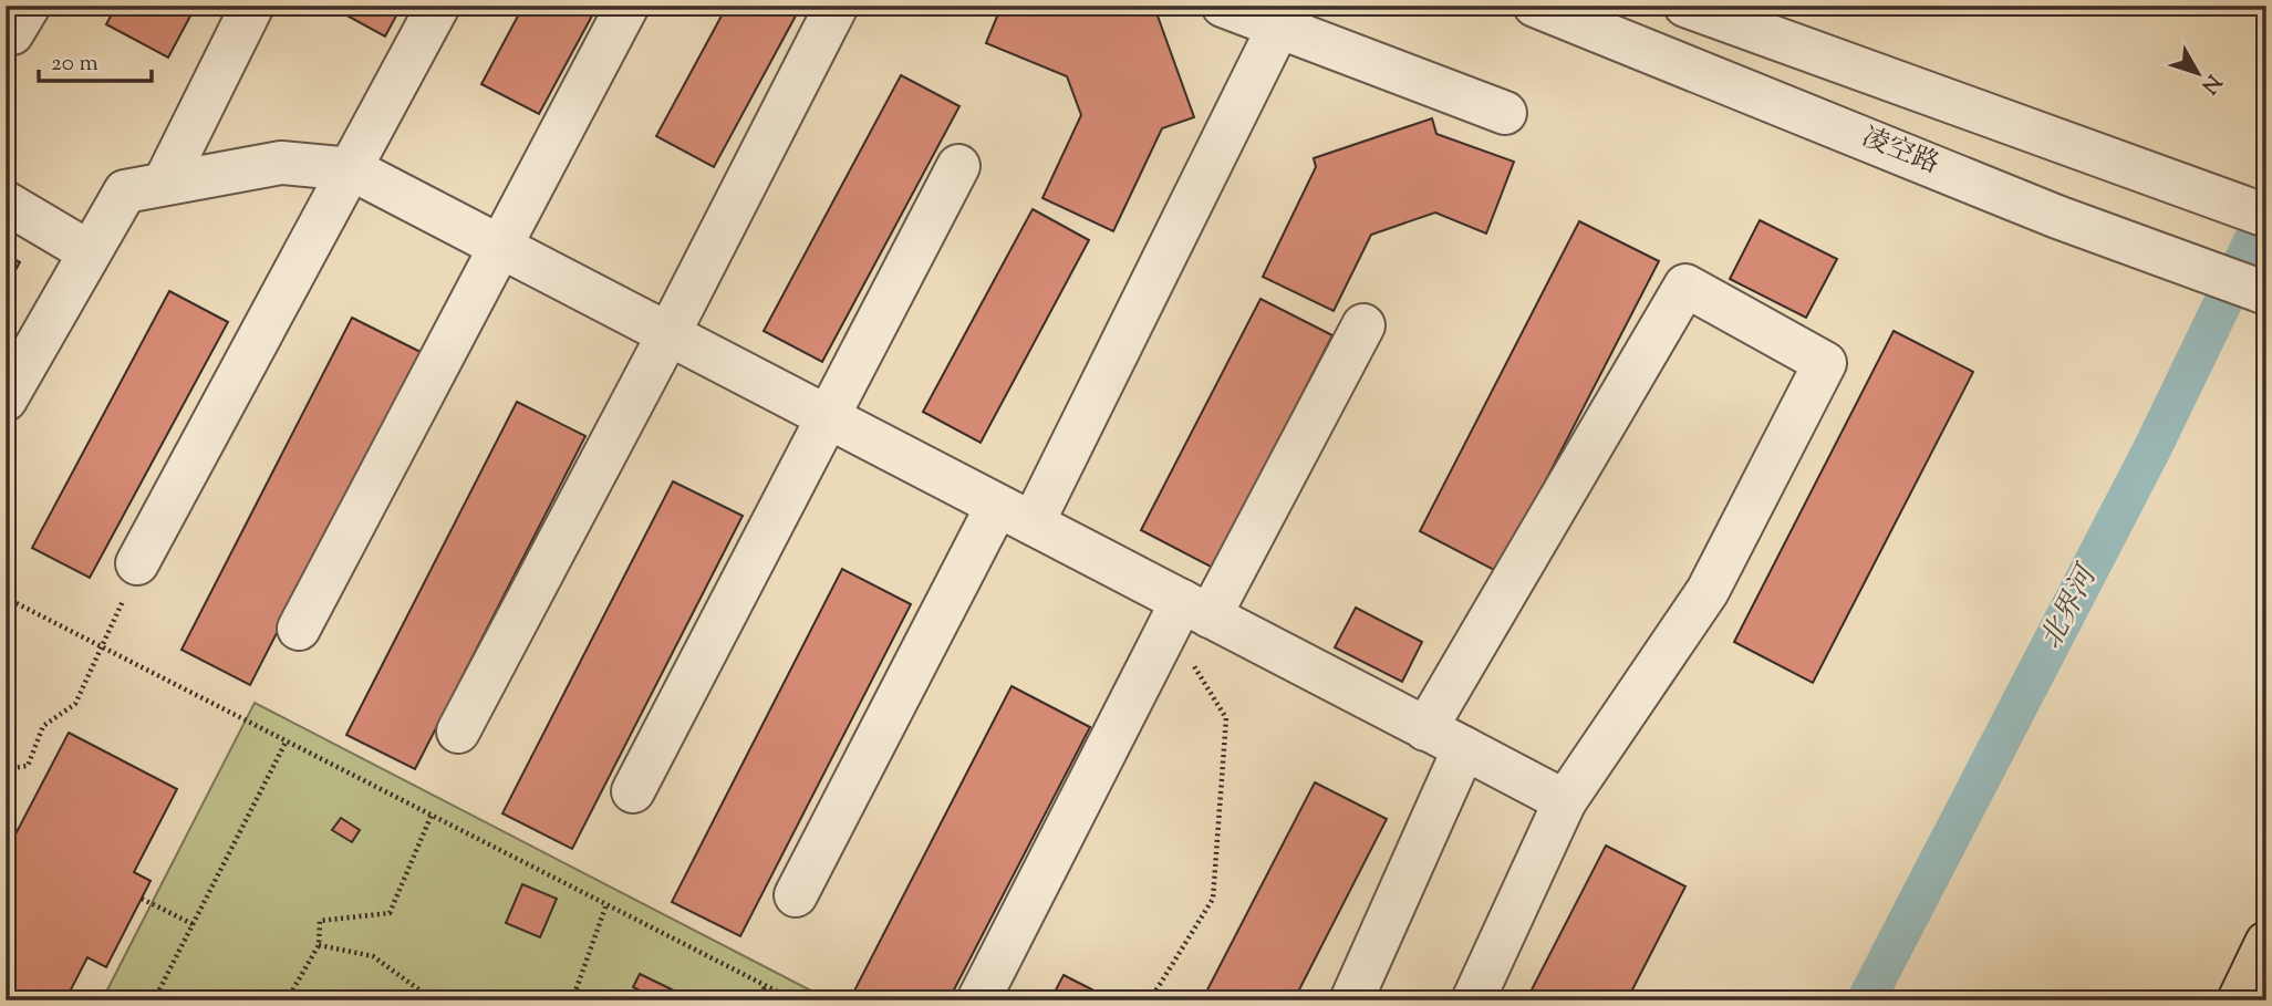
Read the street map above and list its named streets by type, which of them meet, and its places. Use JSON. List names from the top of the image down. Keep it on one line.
{"streets":{"street":["凌空路"]},"water":["北界河"],"scale_bar":"20 m","north":"bottom right"}
